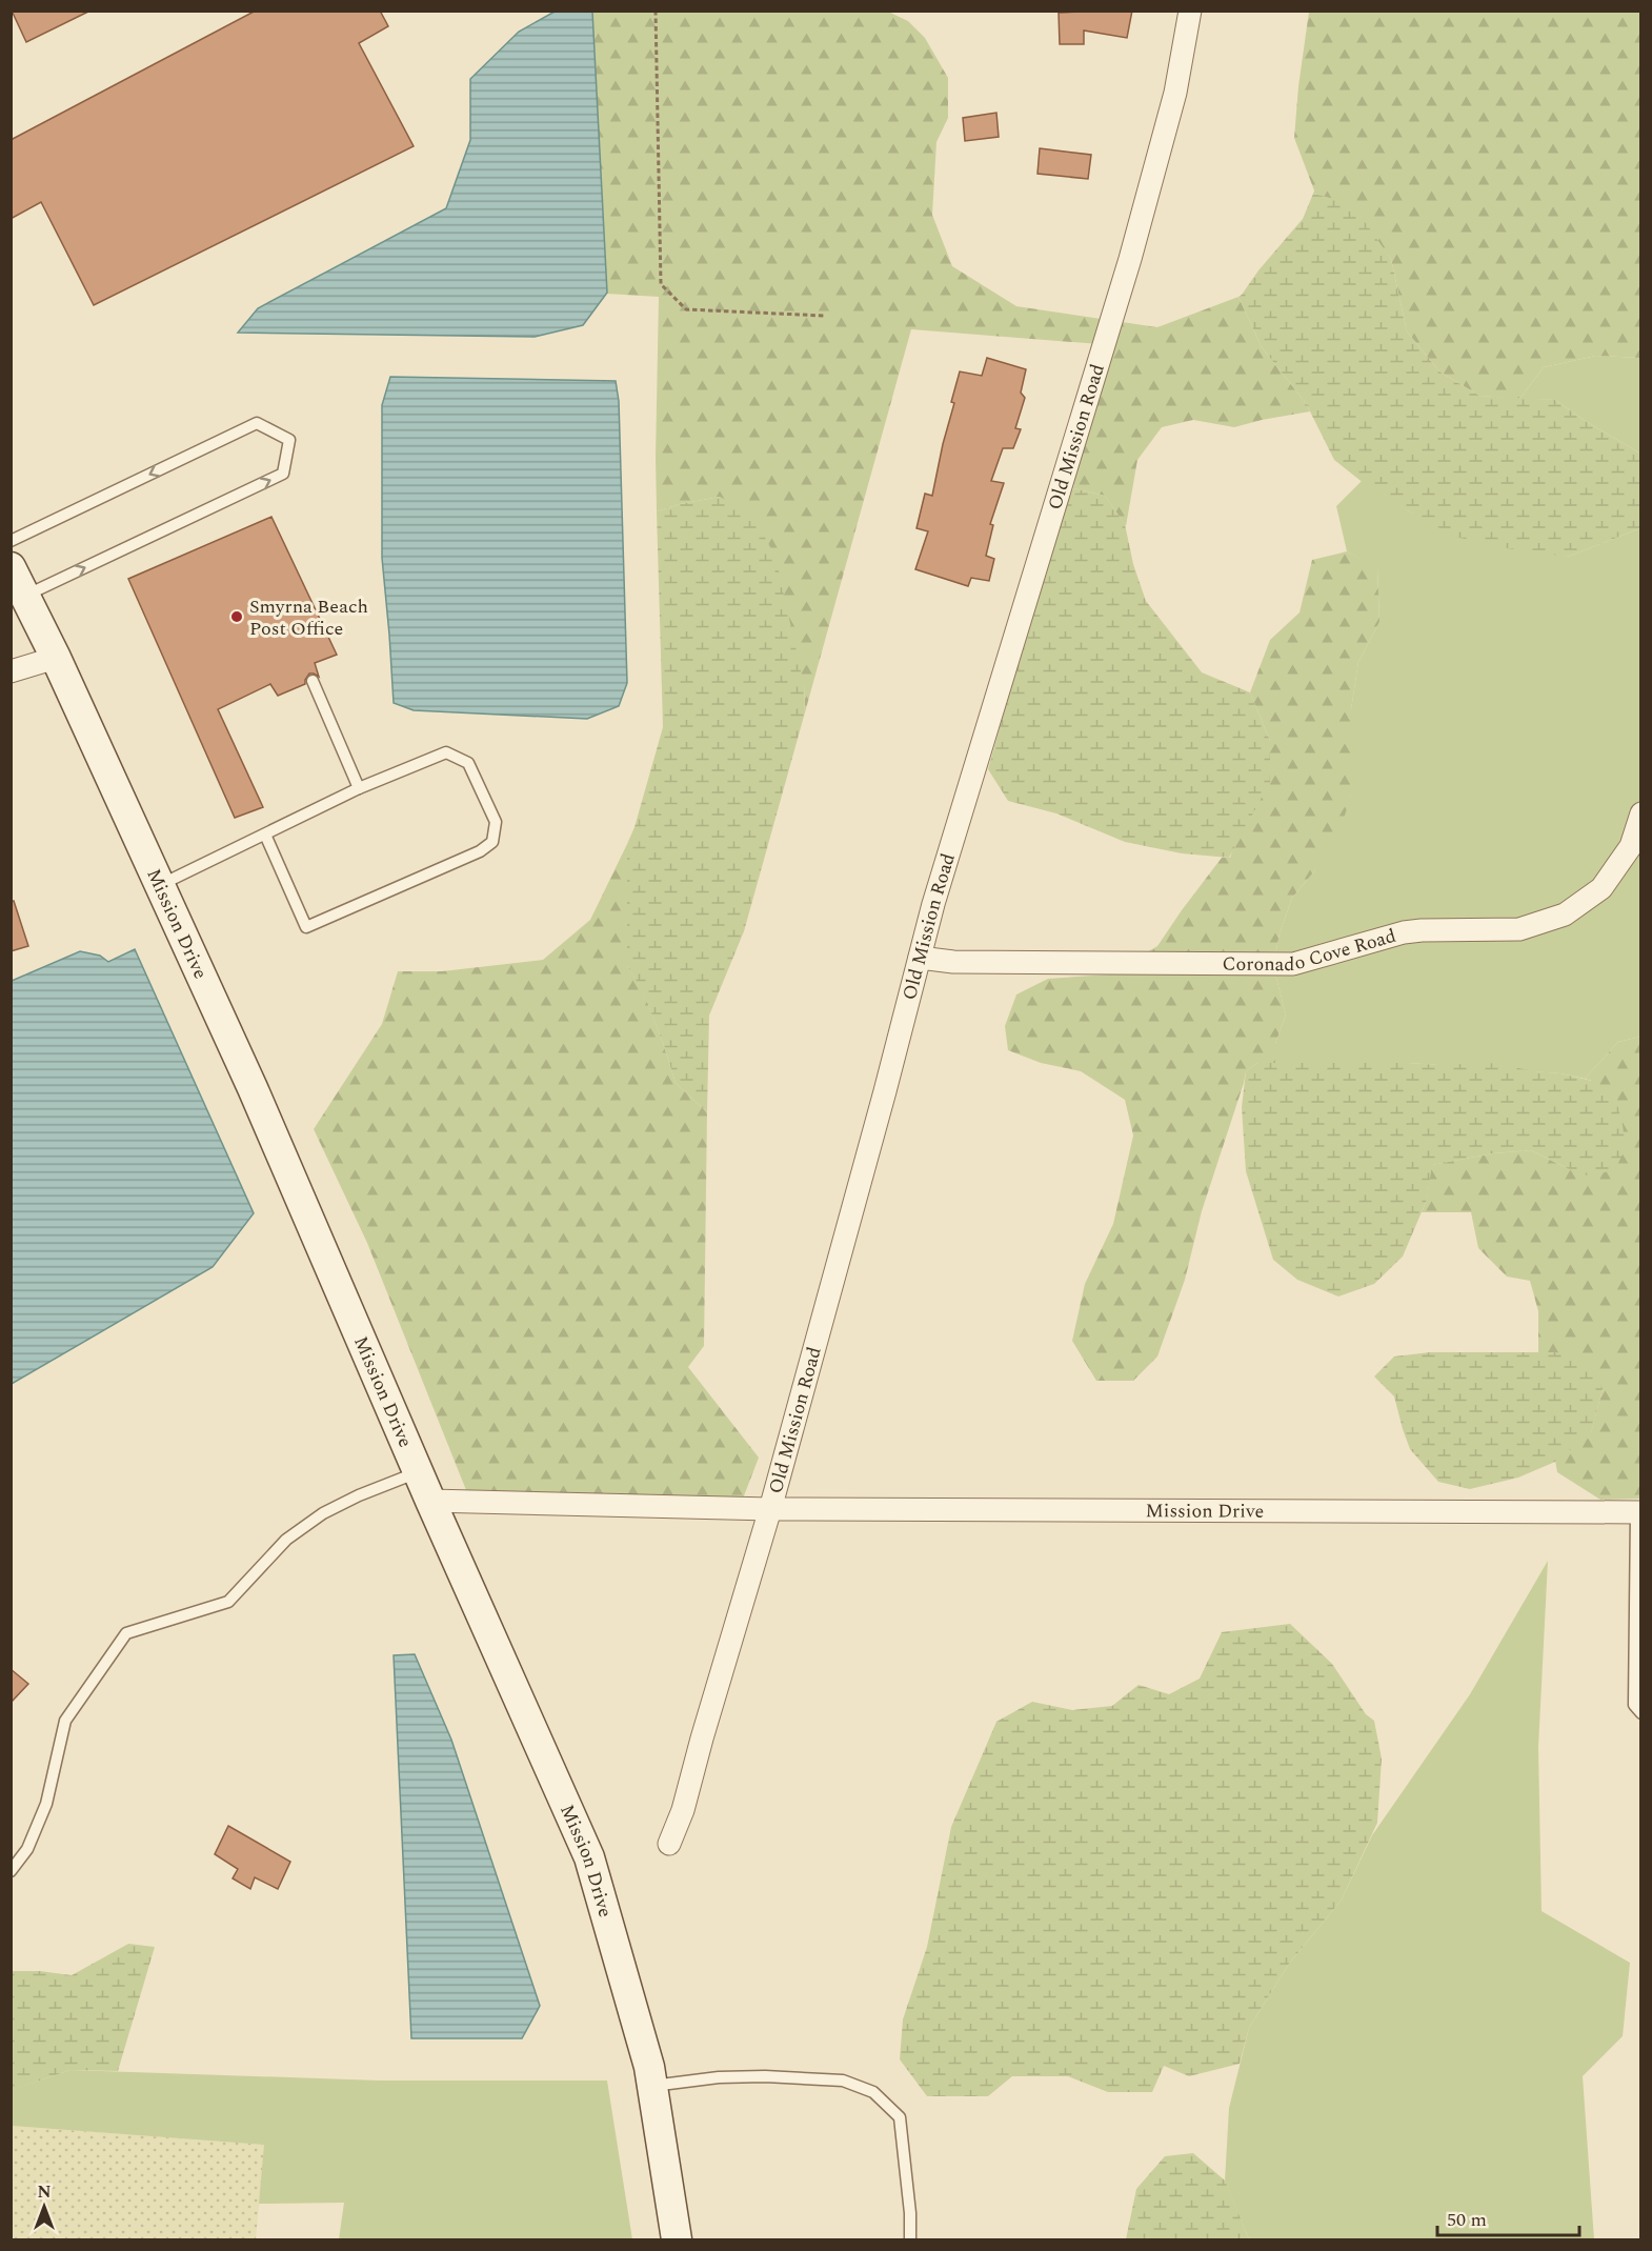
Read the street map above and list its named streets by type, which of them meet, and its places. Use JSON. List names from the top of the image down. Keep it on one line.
{"streets":{"street":["Old Mission Road","Mission Drive","Coronado Cove Road"]},"crossings":[["Old Mission Road","Mission Drive"],["Old Mission Road","Coronado Cove Road"]],"places":["Smyrna Beach Post Office"],"scale_bar":"50 m","north":"top"}
